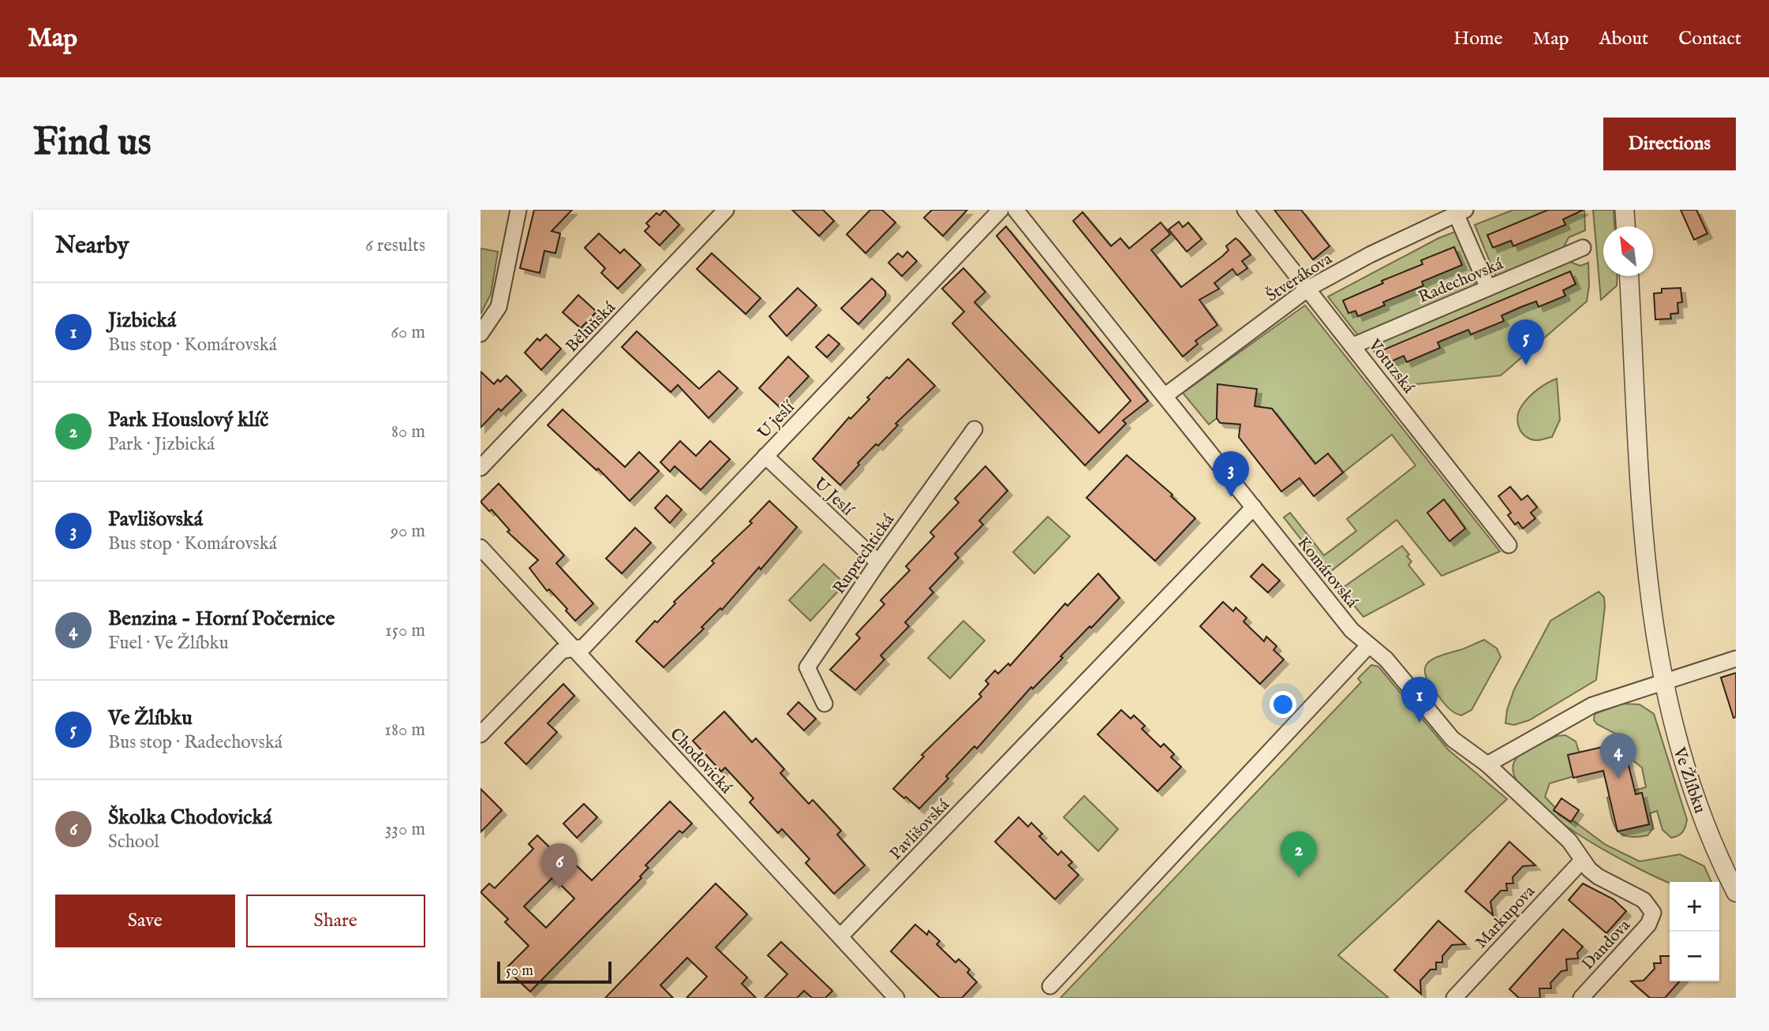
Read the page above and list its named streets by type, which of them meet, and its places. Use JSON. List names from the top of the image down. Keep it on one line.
{"streets":{"street":["Štverákova","Radechovská","Běluňská","Votuzská","U jeslí","U Jeslí","Ruprechtická","Komárovská","Chodovická","Ve Žlíbku","Pavlišovská","Markupova","Dandova"]},"crossings":[["Štverákova","Votuzská"],["Štverákova","Komárovská"],["Radechovská","Votuzská"],["U jeslí","U Jeslí"],["U jeslí","Chodovická"],["U Jeslí","Ruprechtická"],["Komárovská","Pavlišovská"],["Komárovská","Markupova"],["Komárovská","Dandova"],["Chodovická","Pavlišovská"]],"scale_bar":"50 m","north":"top left","page":{"header":"Map","nav":["Home","Map","About","Contact"],"buttons":["Directions",["Save","Share"]],"title":"Find us","heading":["Nearby","6 results"],"list":[{"mark":"1","name":"Jizbická","note":"Bus stop · Komárovská","value":"60 m"},{"mark":"2","name":"Park Houslový klíč","note":"Park · Jizbická","value":"80 m"},{"mark":"3","name":"Pavlišovská","note":"Bus stop · Komárovská","value":"90 m"},{"mark":"4","name":"Benzina - Horní Počernice","note":"Fuel · Ve Žlíbku","value":"150 m"},{"mark":"5","name":"Ve Žlíbku","note":"Bus stop · Radechovská","value":"180 m"},{"mark":"6","name":"Školka Chodovická","note":"School","value":"330 m"}],"pins":["5","3","1","4","2","6"],"map_buttons":["+","−"],"scale":"50 m"}}
